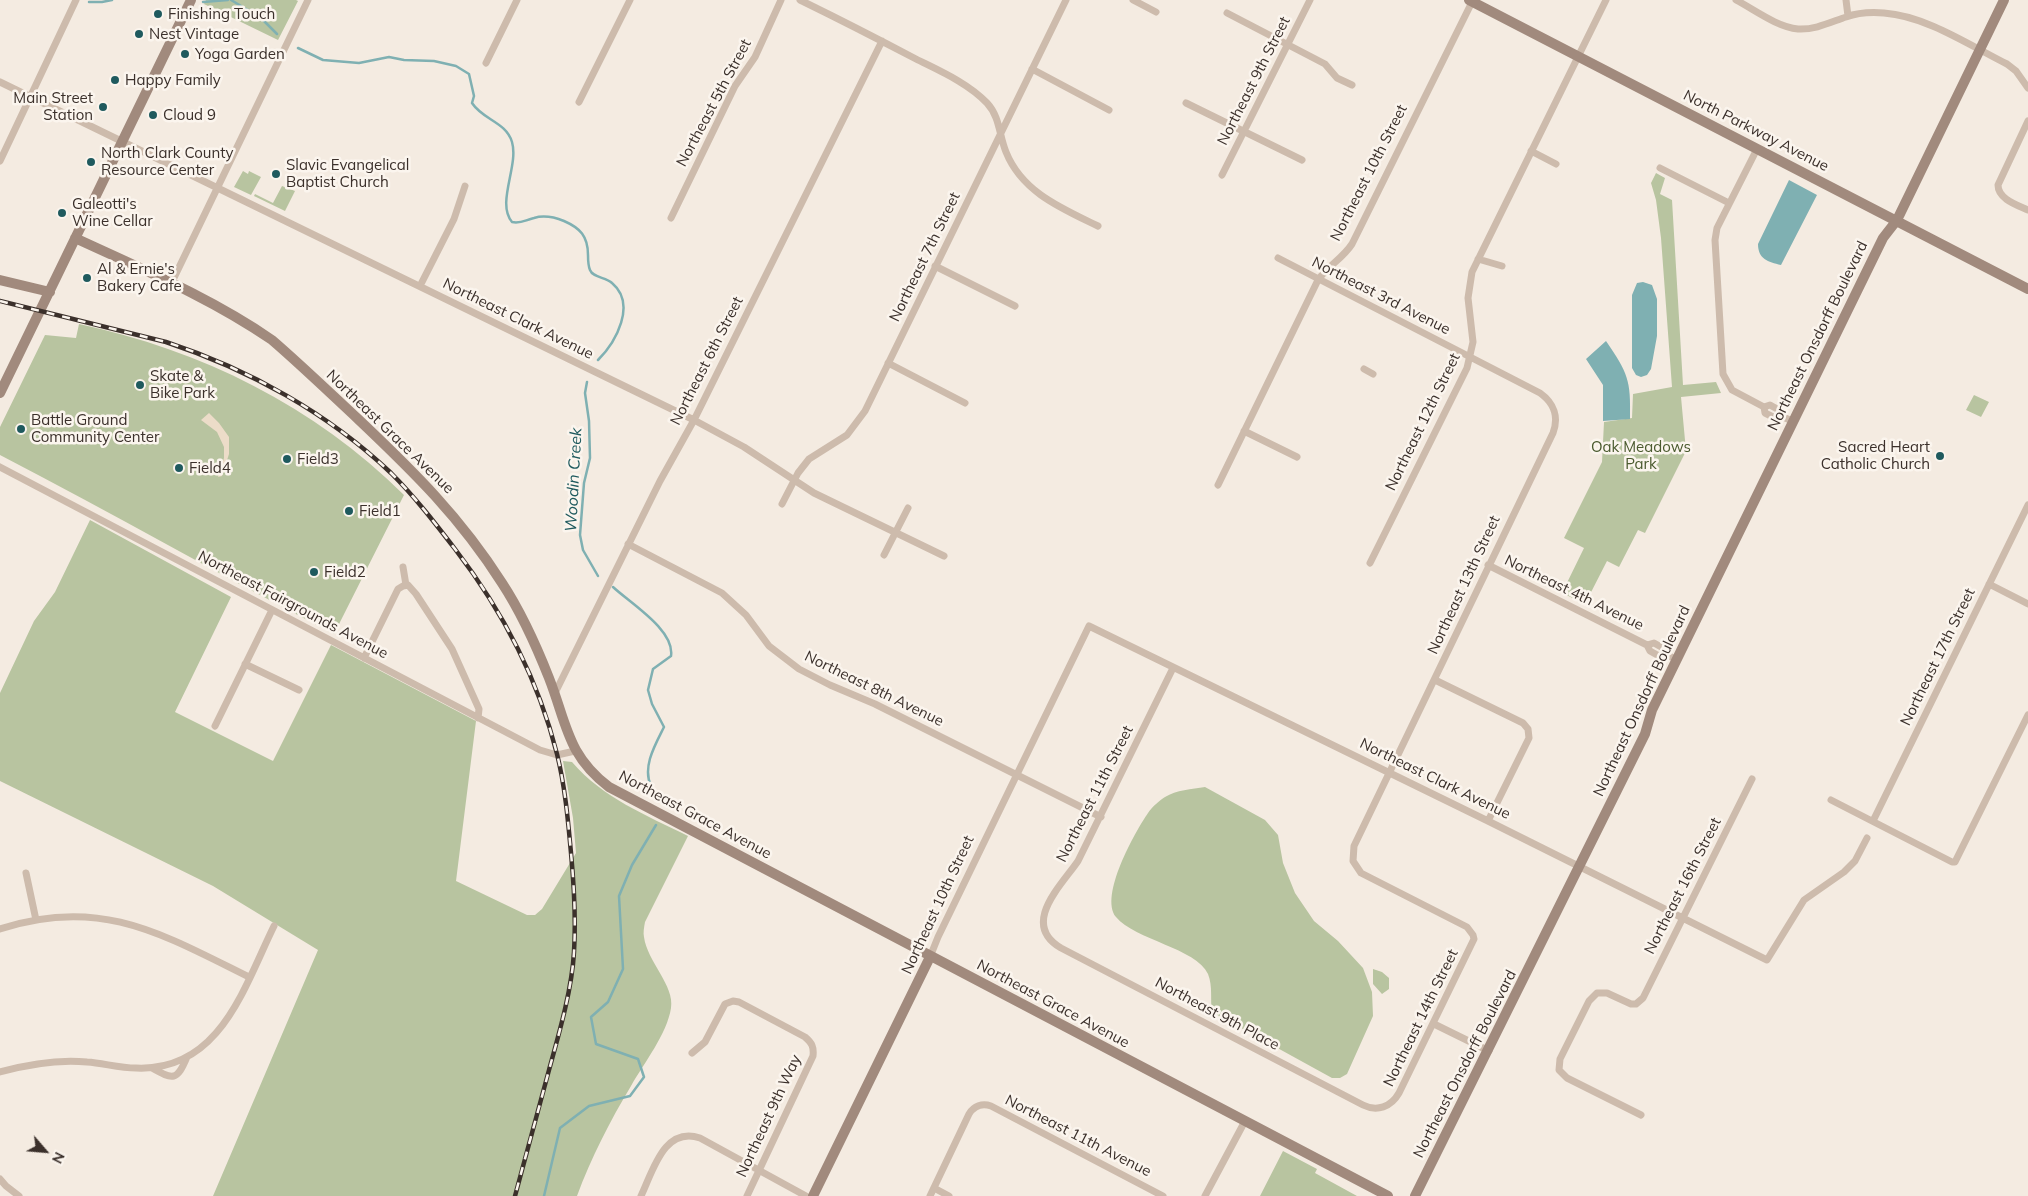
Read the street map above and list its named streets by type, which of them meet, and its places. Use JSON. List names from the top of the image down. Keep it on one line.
{"streets":{"street":["Northeast 9th Street","Northeast 5th Street","North Parkway Avenue","Northeast 10th Street","Northeast 7th Street","Northeast 3rd Avenue","Northeast Clark Avenue","Northeast Onsdorff Boulevard","Northeast 6th Street","Northeast 12th Street","Northeast Grace Avenue","Northeast 13th Street","Northeast 4th Avenue","Northeast Fairgrounds Avenue","Northeast 17th Street","Northeast 8th Avenue","Northeast 11th Street","Northeast 16th Street","Northeast 9th Place","Northeast 14th Street","Northeast 9th Way","Northeast 11th Avenue"]},"crossings":[["North Parkway Avenue","Northeast 10th Street"],["North Parkway Avenue","Northeast Onsdorff Boulevard"],["North Parkway Avenue","Northeast 12th Street"],["Northeast 10th Street","Northeast 3rd Avenue"],["Northeast 10th Street","Northeast Clark Avenue"],["Northeast 10th Street","Northeast Grace Avenue"],["Northeast 10th Street","Northeast 8th Avenue"],["Northeast 7th Street","Northeast Clark Avenue"],["Northeast 3rd Avenue","Northeast 12th Street"],["Northeast 3rd Avenue","Northeast 13th Street"],["Northeast Clark Avenue","Northeast Onsdorff Boulevard"],["Northeast Clark Avenue","Northeast 6th Street"],["Northeast Clark Avenue","Northeast 13th Street"],["Northeast Clark Avenue","Northeast 11th Street"],["Northeast Clark Avenue","Northeast 16th Street"],["Northeast Onsdorff Boulevard","Northeast 4th Avenue"],["Northeast 6th Street","Northeast Grace Avenue"],["Northeast 6th Street","Northeast 8th Avenue"],["Northeast 12th Street","Northeast 13th Street"],["Northeast Grace Avenue","Northeast Fairgrounds Avenue"],["Northeast 13th Street","Northeast 4th Avenue"],["Northeast 13th Street","Northeast 14th Street"],["Northeast 8th Avenue","Northeast 11th Street"],["Northeast 11th Street","Northeast 9th Place"],["Northeast 9th Place","Northeast 14th Street"]],"water":["Woodin Creek"],"parks":["Oak Meadows Park"],"places":["Finishing Touch","Nest Vintage","Yoga Garden","Happy Family","Main Street Station","Cloud 9","North Clark County Resource Center","Slavic Evangelical Baptist Church","Galeotti's Wine Cellar","Al & Ernie's Bakery Cafe","Skate & Bike Park","Battle Ground Community Center","Sacred Heart Catholic Church","Field3","Field4","Field1","Field2"],"north":"bottom right"}
